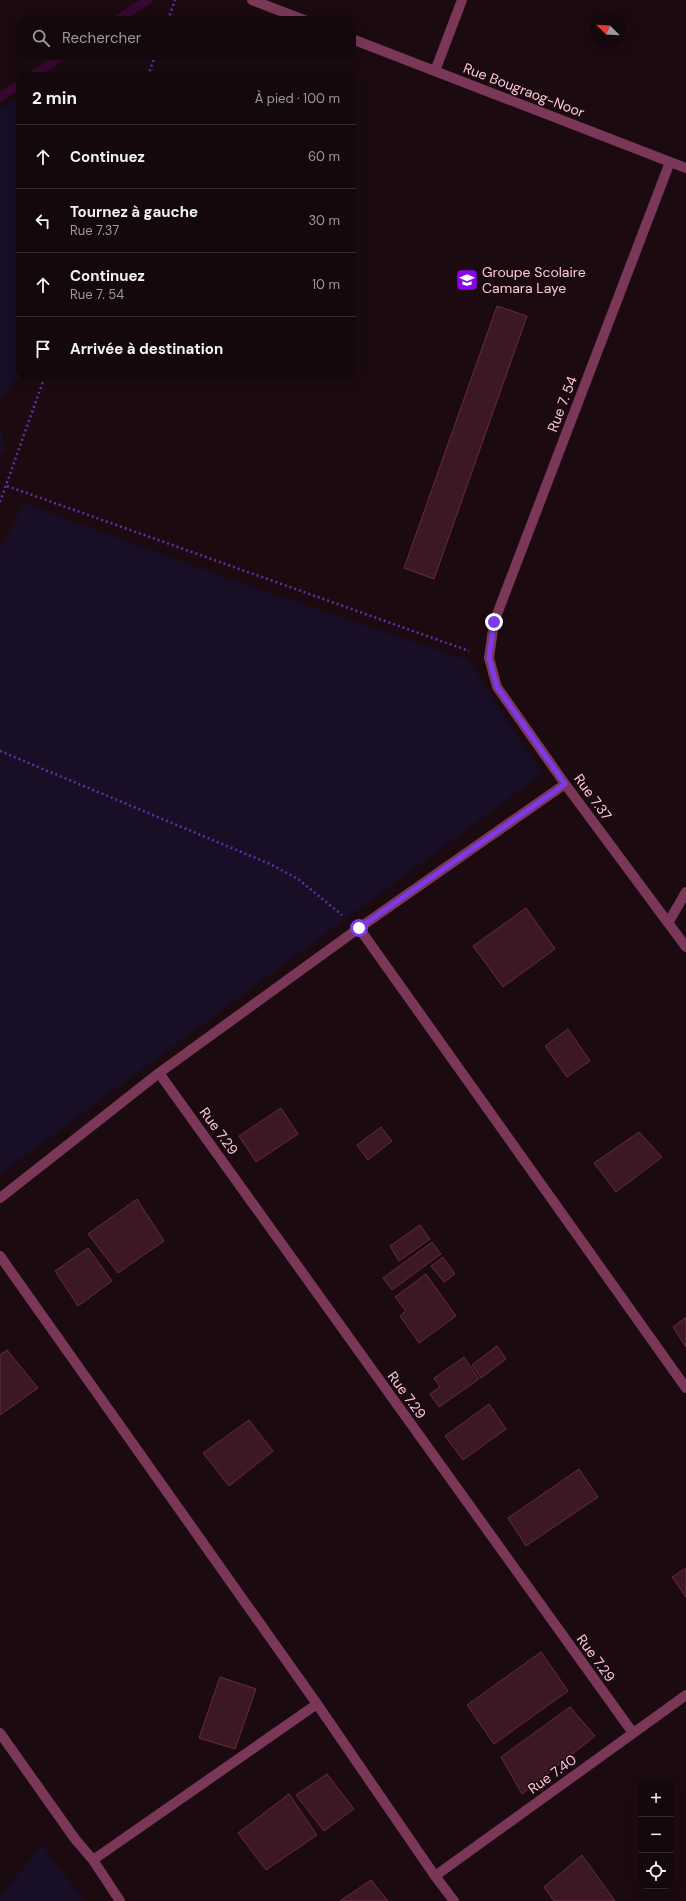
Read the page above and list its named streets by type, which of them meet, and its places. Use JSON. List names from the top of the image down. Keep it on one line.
{"streets":{"street":["Rue Bougraog-Noor","Rue 7. 54","Rue 7.37","Rue 7.29","Rue 7.40"]},"crossings":[["Rue Bougraog-Noor","Rue 7. 54"],["Rue 7. 54","Rue 7.37"],["Rue 7.29","Rue 7.40"]],"places":{"school or university":["Groupe Scolaire Camara Laye"]},"north":"top left","page":{"search":"Rechercher","heading":["2 min","À pied · 100 m"],"list":[["Continuez","60 m"],["Tournez à gauche","Rue 7.37","30 m"],["Continuez","Rue 7. 54","10 m"],"Arrivée à destination"],"map_buttons":["+","−"]}}
